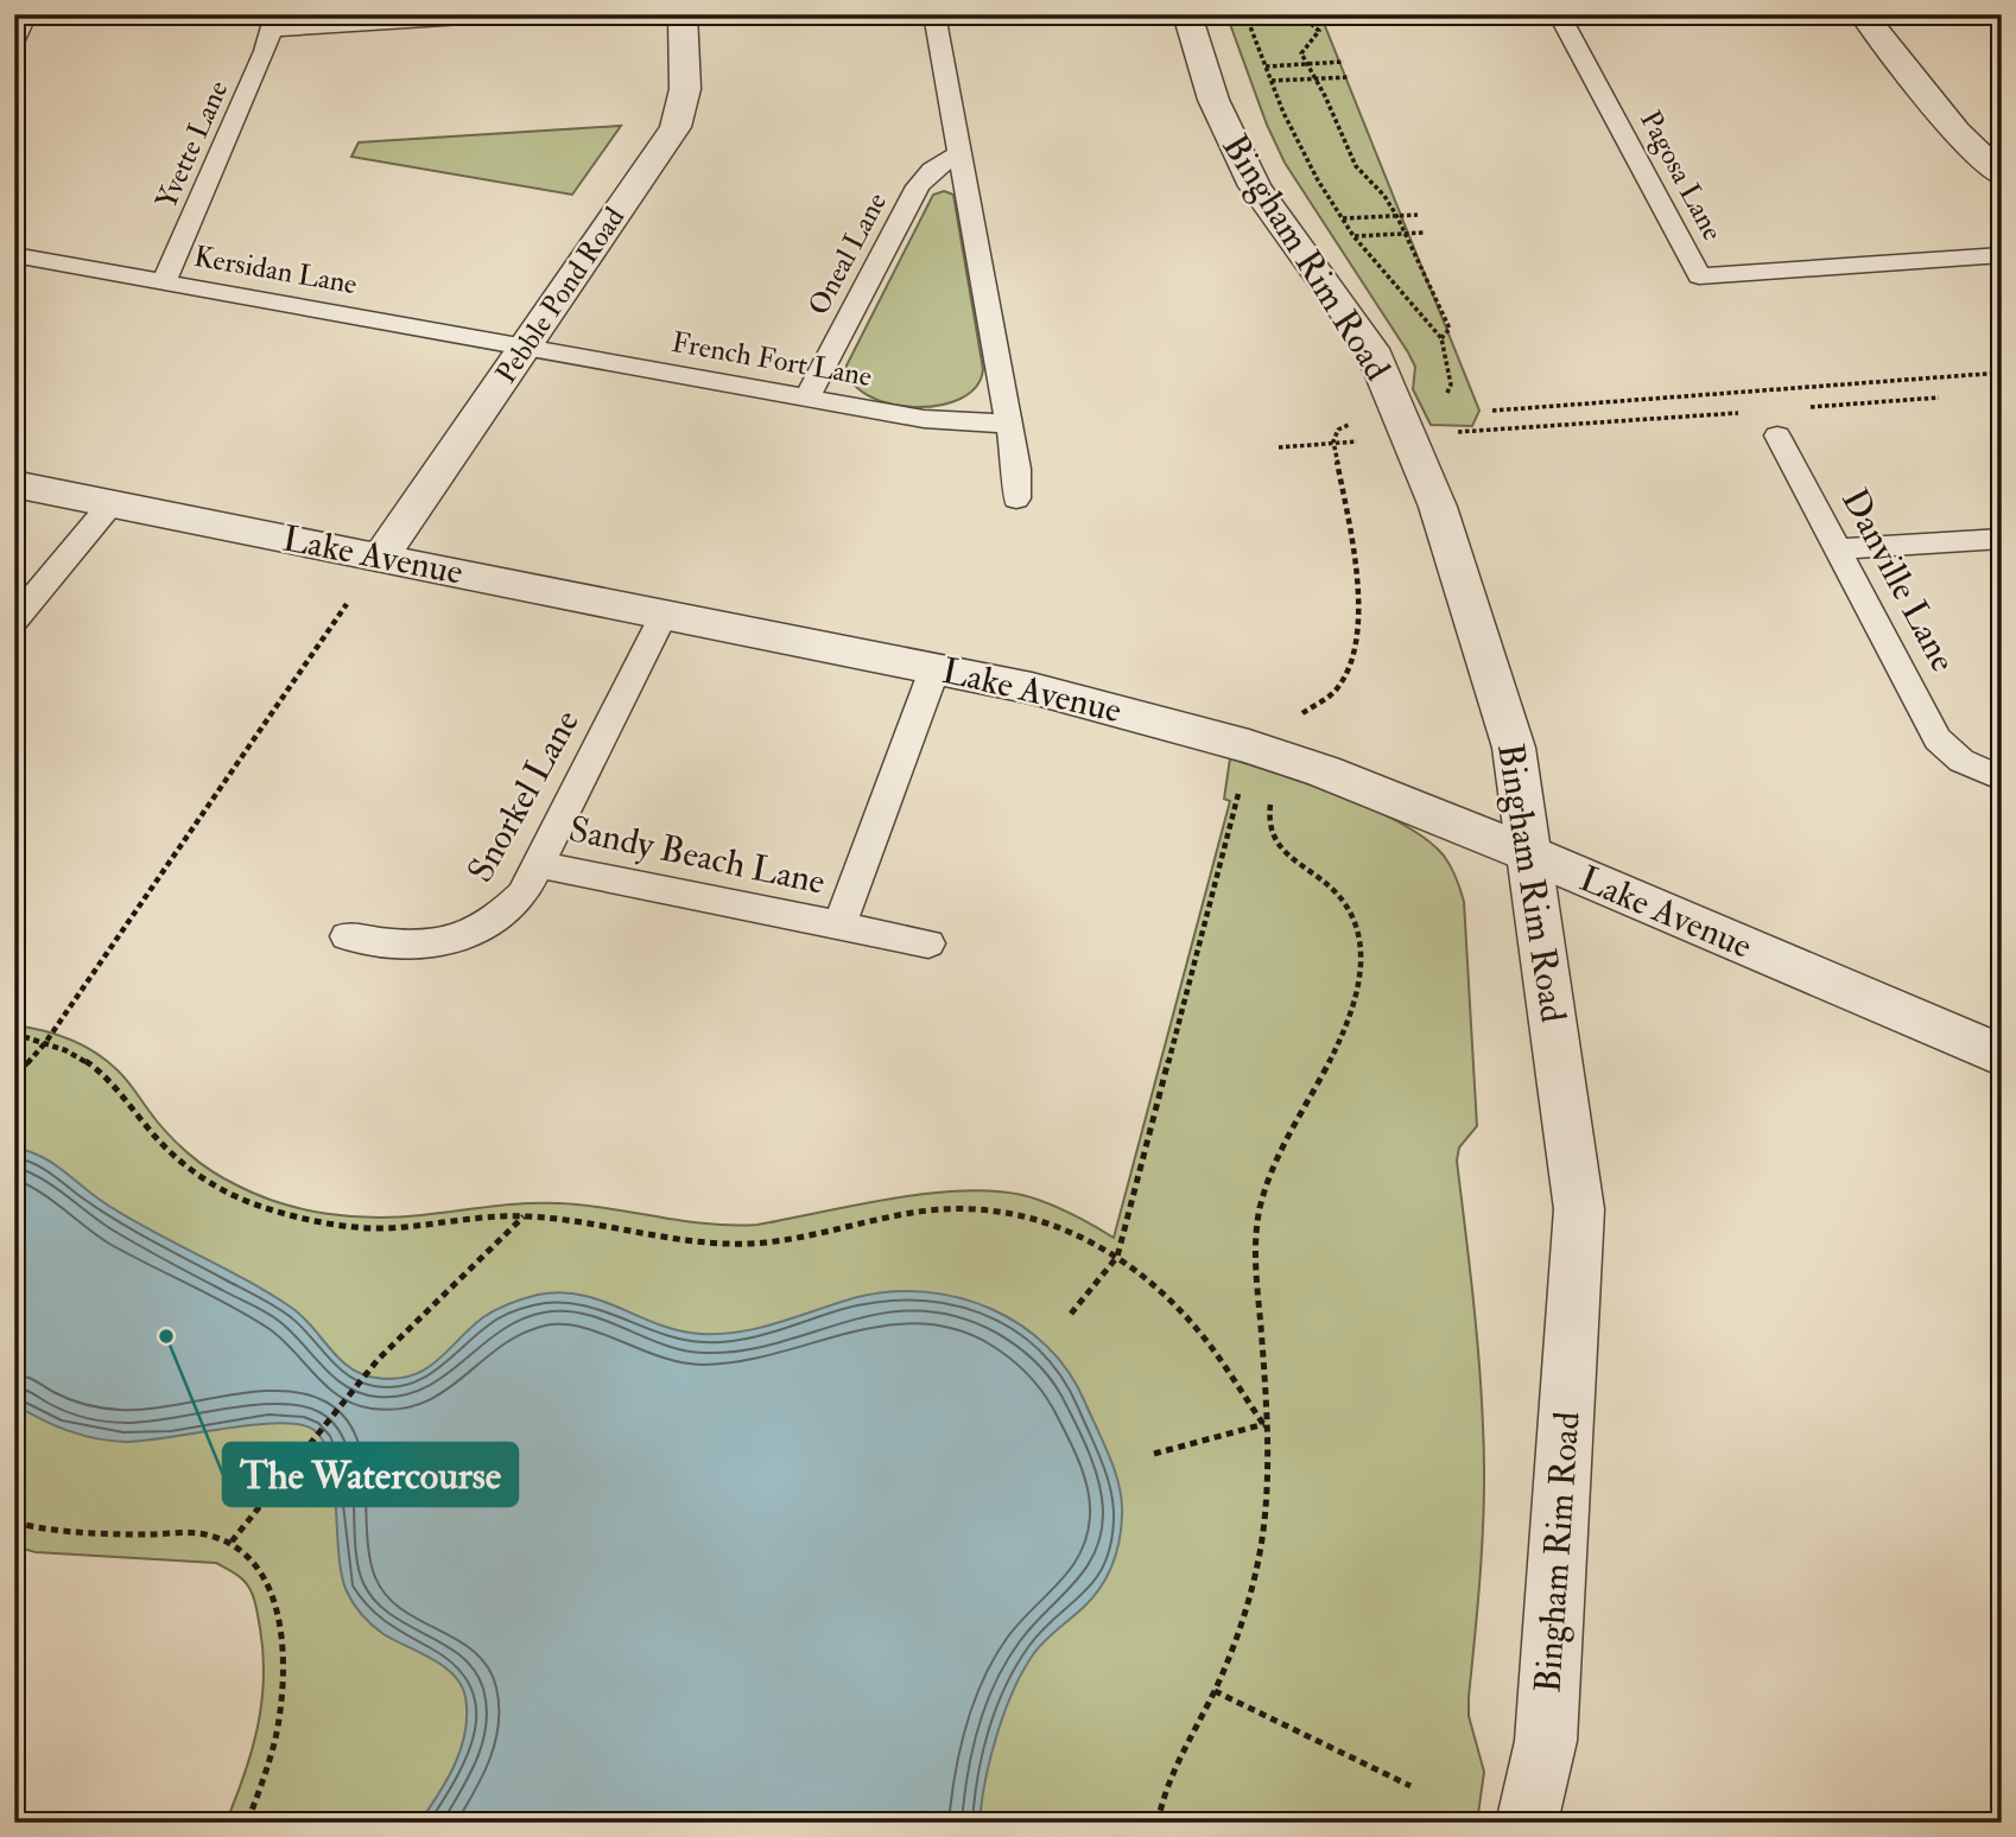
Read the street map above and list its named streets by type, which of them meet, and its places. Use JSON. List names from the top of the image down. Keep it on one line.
{"streets":{"street":["Bingham Rim Road","Pebble Pond Road","Lake Avenue"],"lane":["Yvette Lane","Pagosa Lane","Oneal Lane","Kersidan Lane","French Fort Lane","Danville Lane","Snorkel Lane","Sandy Beach Lane"]},"crossings":[["Yvette Lane","Kersidan Lane"],["Oneal Lane","French Fort Lane"],["Bingham Rim Road","Lake Avenue"],["Kersidan Lane","Pebble Pond Road"],["Kersidan Lane","French Fort Lane"],["Pebble Pond Road","French Fort Lane"],["Pebble Pond Road","Lake Avenue"],["Lake Avenue","Snorkel Lane"],["Lake Avenue","Sandy Beach Lane"],["Snorkel Lane","Sandy Beach Lane"]],"places":["The Watercourse"]}
